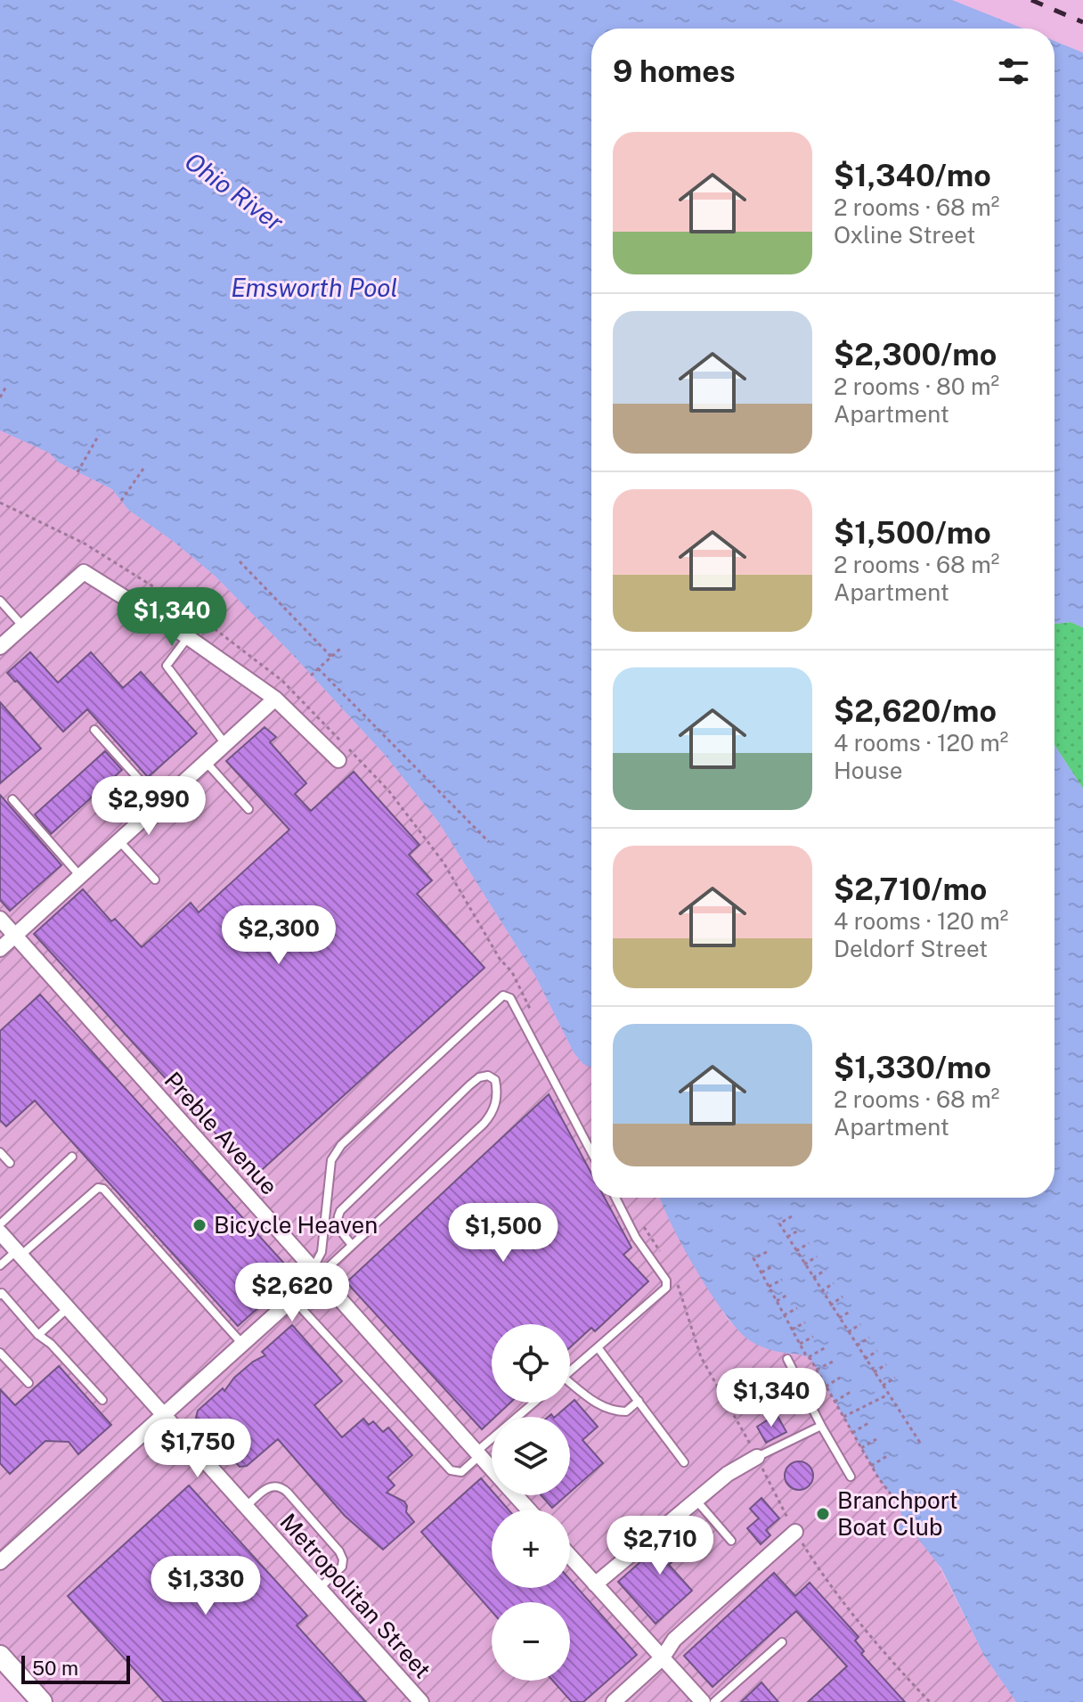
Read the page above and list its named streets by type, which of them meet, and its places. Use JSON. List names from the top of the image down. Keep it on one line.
{"streets":{"street":["Preble Avenue","Metropolitan Street"]},"water":["Ohio River","Emsworth Pool"],"places":["Bicycle Heaven","Branchport Boat Club"],"scale_bar":"50 m","page":{"heading":"9 homes","list":[{"name":"$1,340/mo","note":"2 rooms · 68 m² · Oxline Street"},{"name":"$2,300/mo","note":"2 rooms · 80 m² · Apartment"},{"name":"$1,500/mo","note":"2 rooms · 68 m² · Apartment"},{"name":"$2,620/mo","note":"4 rooms · 120 m² · House"},{"name":"$2,710/mo","note":"4 rooms · 120 m² · Deldorf Street"},{"name":"$1,330/mo","note":"2 rooms · 68 m² · Apartment"}],"price":["$1,340","$2,990","$2,300","$1,500","$2,620","$1,340","$1,750","$2,710","$1,330"],"map_buttons":["+","−"],"scale":"50 m"}}
